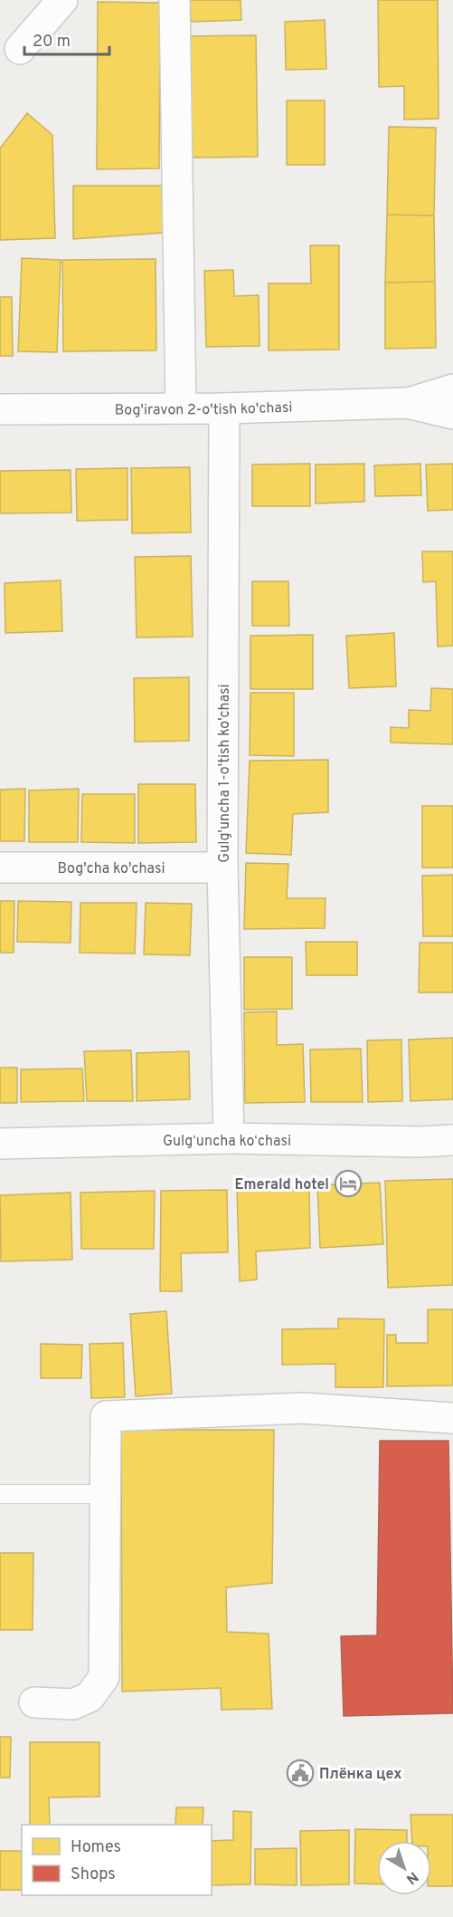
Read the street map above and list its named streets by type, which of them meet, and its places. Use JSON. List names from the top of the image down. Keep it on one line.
{"streets":{"street":["Bog'iravon 2-o'tish ko'chasi","Gulg'uncha 1-o'tish ko'chasi","Bog'cha ko'chasi","Gulgʻuncha koʻchasi"]},"crossings":[["Bog'iravon 2-o'tish ko'chasi","Gulg'uncha 1-o'tish ko'chasi"],["Gulg'uncha 1-o'tish ko'chasi","Bog'cha ko'chasi"],["Gulg'uncha 1-o'tish ko'chasi","Gulgʻuncha koʻchasi"]],"places":{"hotel":["Emerald hotel"],"public building":["Плёнка цех"]},"legend":["Homes","Shops"],"scale_bar":"20 m","north":"bottom right"}
